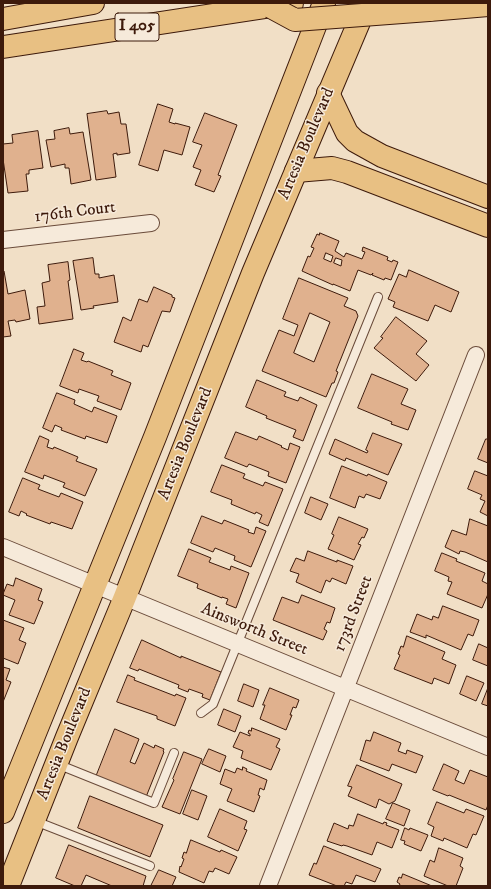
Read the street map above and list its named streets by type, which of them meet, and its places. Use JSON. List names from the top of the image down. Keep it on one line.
{"streets":{"main road":["I 405","Artesia Boulevard"],"street":["176th Court","173rd Street","Ainsworth Street"]},"crossings":[["Artesia Boulevard","Ainsworth Street"],["173rd Street","Ainsworth Street"]]}
